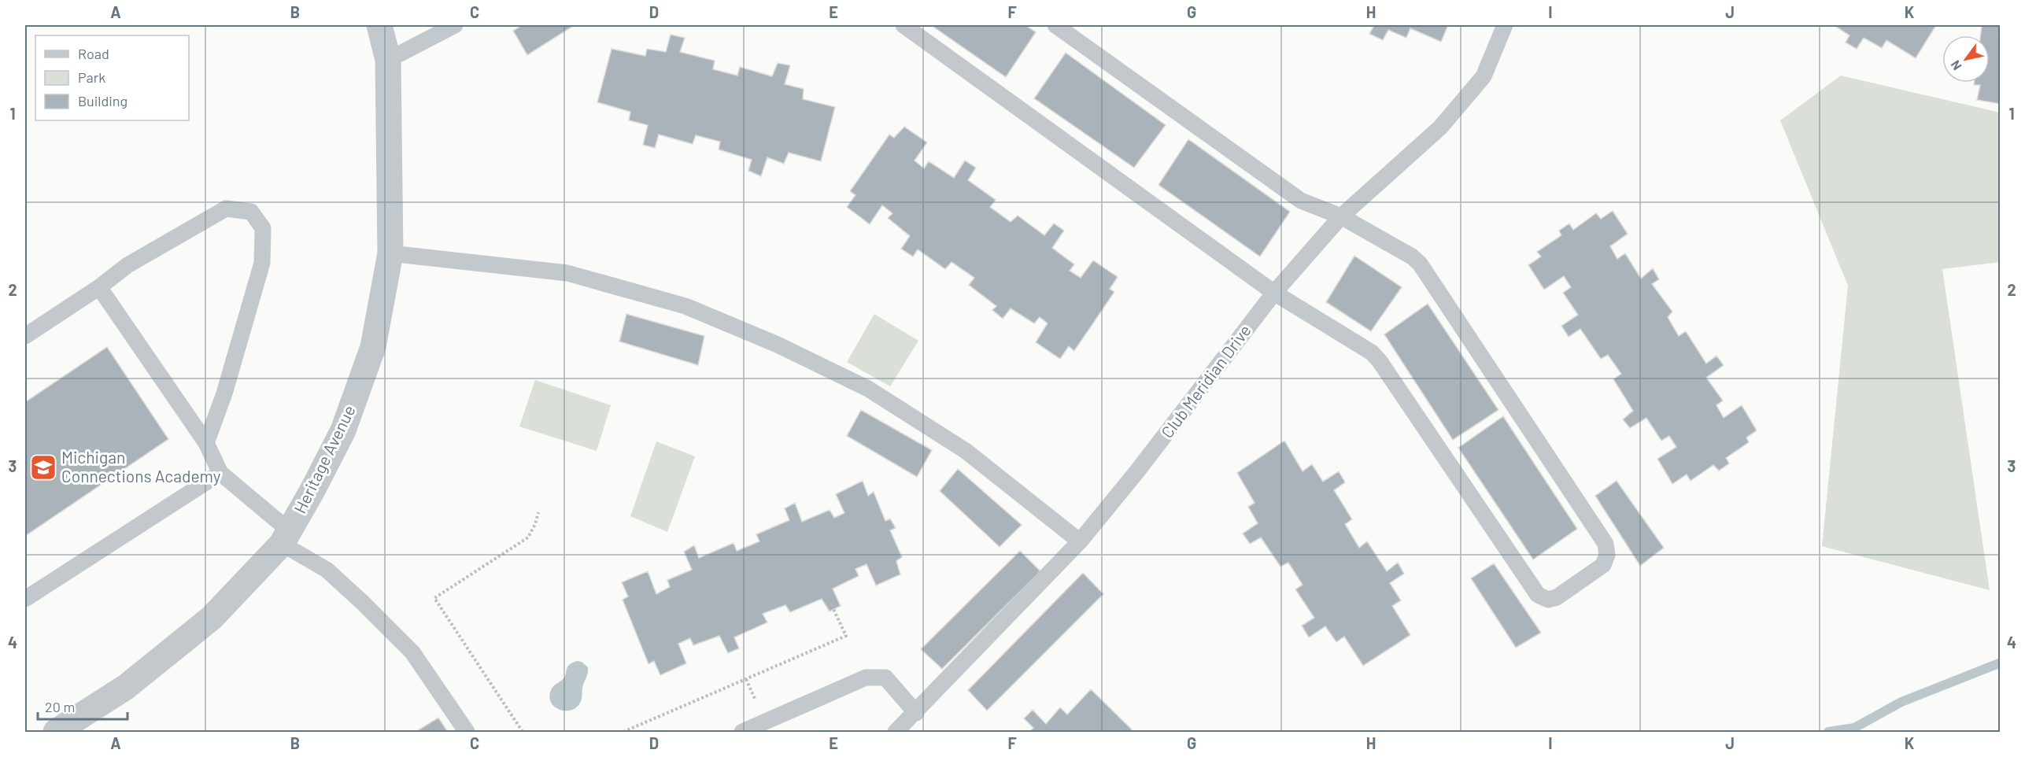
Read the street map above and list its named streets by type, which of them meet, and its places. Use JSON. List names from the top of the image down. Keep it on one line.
{"streets":{"street":["Heritage Avenue"],"lane":["Club Meridian Drive"]},"places":{"school or university":["Michigan Connections Academy"]},"legend":["Road","Park","Building"],"scale_bar":"20 m","north":"bottom left","grid":{"columns":["A","B","C","D","E","F","G","H","I","J","K"],"rows":["1","2","3","4"]}}
